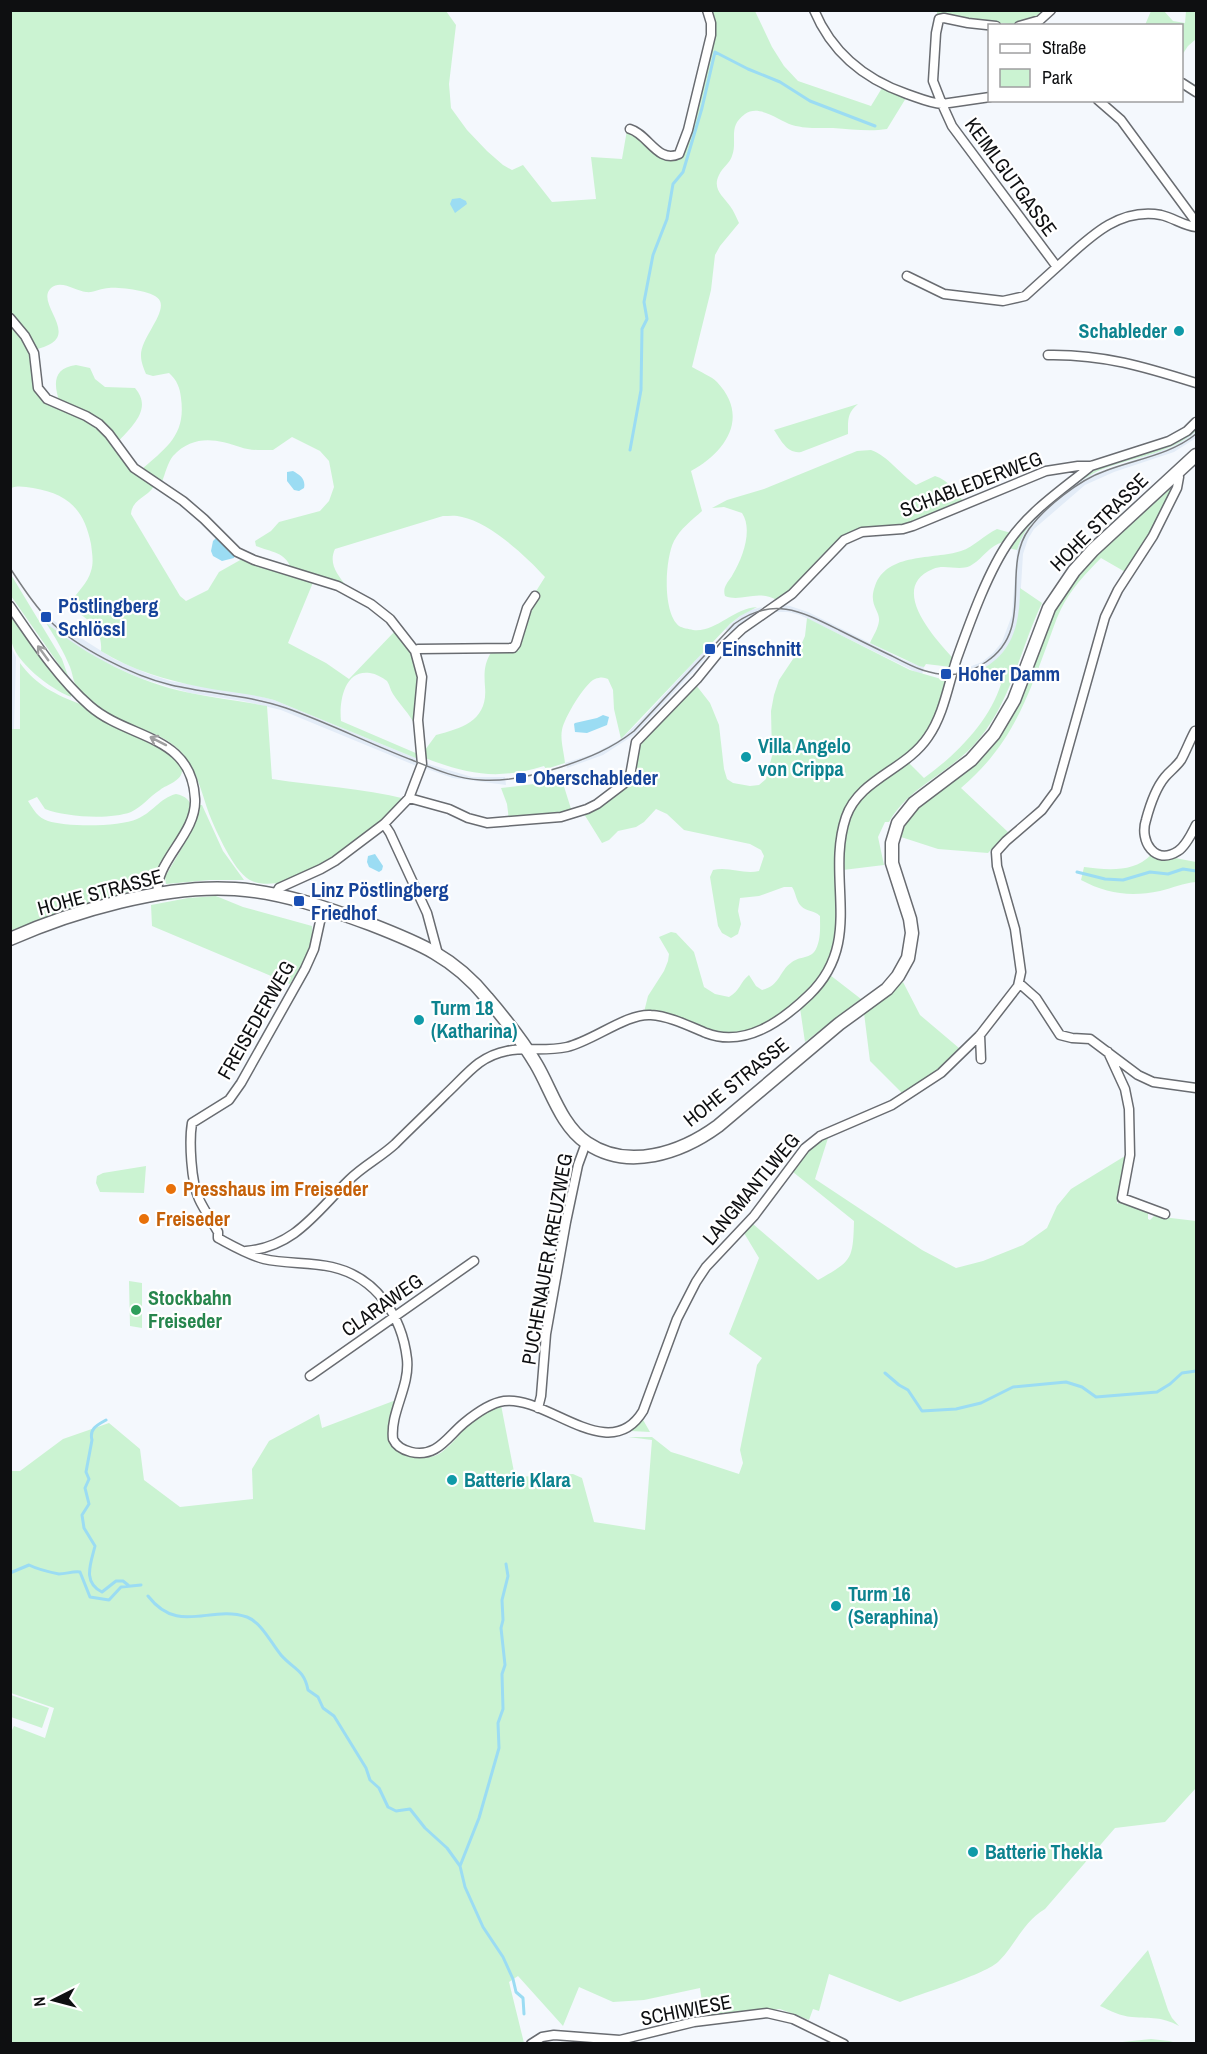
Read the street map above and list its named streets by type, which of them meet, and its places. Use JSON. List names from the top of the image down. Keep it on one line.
{"streets":{"main road":["HOHE STRASSE"],"street":["KEIMLGUTGASSE","SCHABLEDERWEG","FREISEDERWEG","LANGMANTLWEG","PUCHENAUER KREUZWEG","CLARAWEG","SCHIWIESE"]},"crossings":[["HOHE STRASSE","FREISEDERWEG"],["HOHE STRASSE","PUCHENAUER KREUZWEG"],["FREISEDERWEG","LANGMANTLWEG"],["FREISEDERWEG","PUCHENAUER KREUZWEG"],["FREISEDERWEG","CLARAWEG"],["LANGMANTLWEG","PUCHENAUER KREUZWEG"]],"places":{"other":["Schableder","Villa Angelo von Crippa","Turm 18 (Katharina)","Presshaus im Freiseder","Freiseder","Stockbahn Freiseder","Batterie Klara","Turm 16 (Seraphina)","Batterie Thekla"],"transit":["Pöstlingberg Schlössl","Einschnitt","Hoher Damm","Oberschableder","Linz Pöstlingberg Friedhof"]},"legend":["Straße","Park"],"north":"left"}
